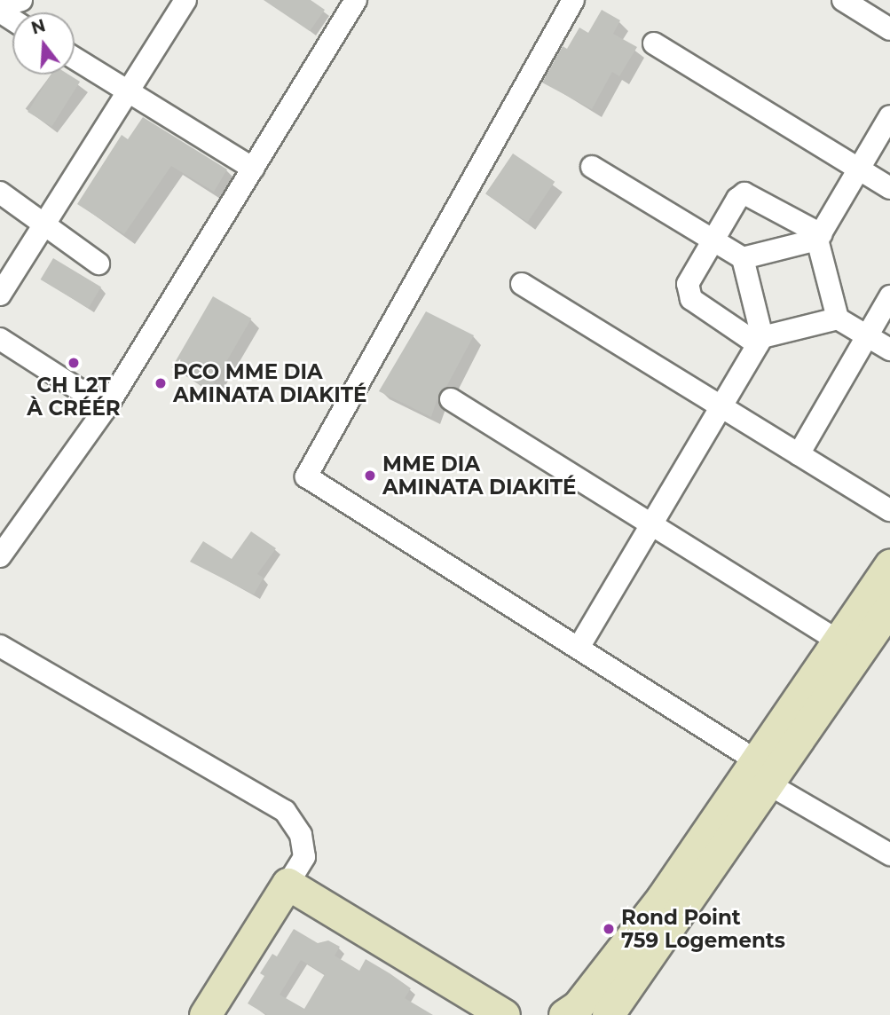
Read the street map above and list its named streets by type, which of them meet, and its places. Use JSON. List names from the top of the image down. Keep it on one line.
{"places":["CH L2T À CRÉÉR","PCO MME DIA AMINATA DIAKITÉ","MME DIA AMINATA DIAKITÉ","Rond Point 759 Logements"],"north":"top"}
